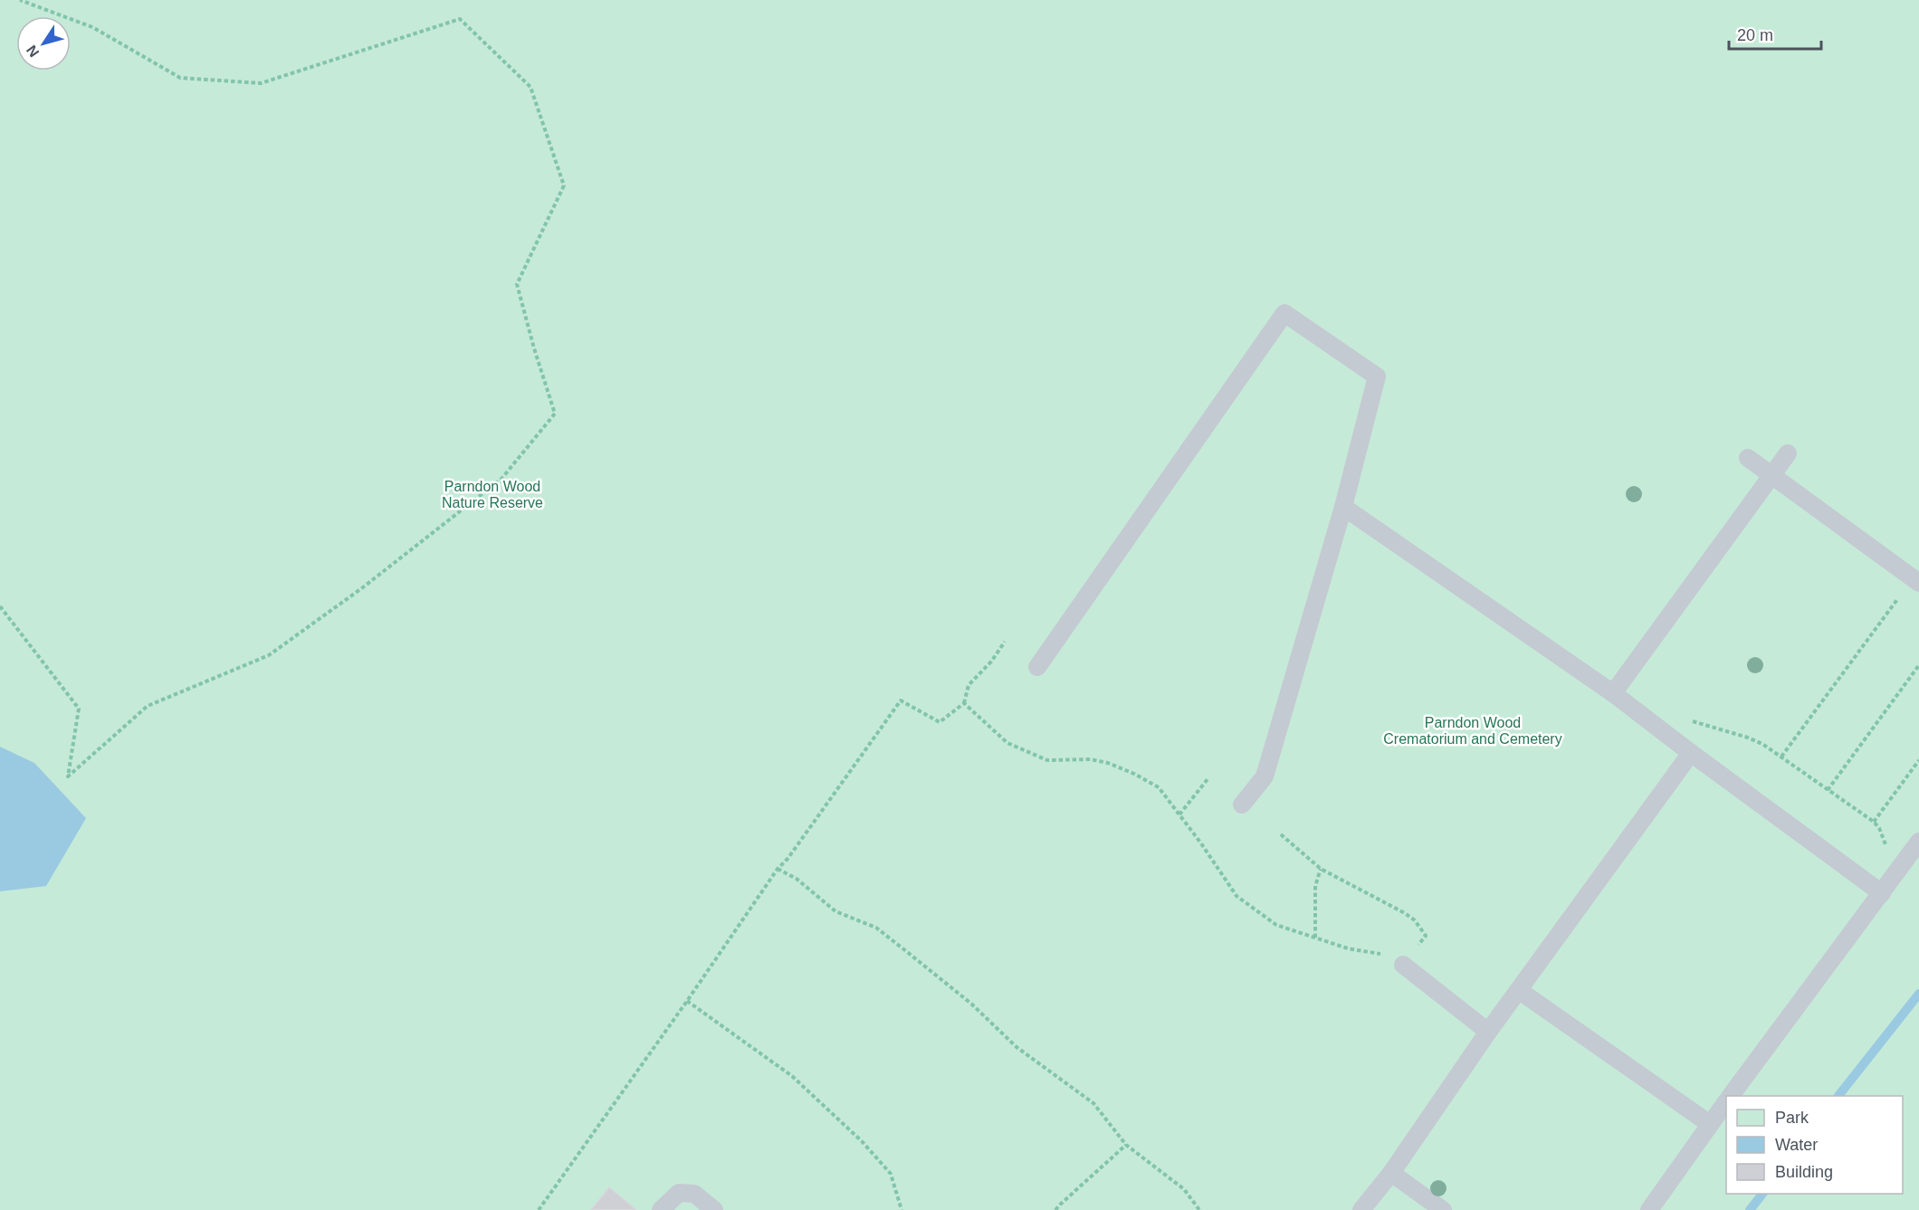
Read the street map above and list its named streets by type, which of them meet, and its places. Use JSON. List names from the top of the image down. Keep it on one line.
{"parks":["Parndon Wood Nature Reserve","Parndon Wood Crematorium and Cemetery"],"legend":["Park","Water","Building"],"scale_bar":"20 m","north":"bottom left"}
